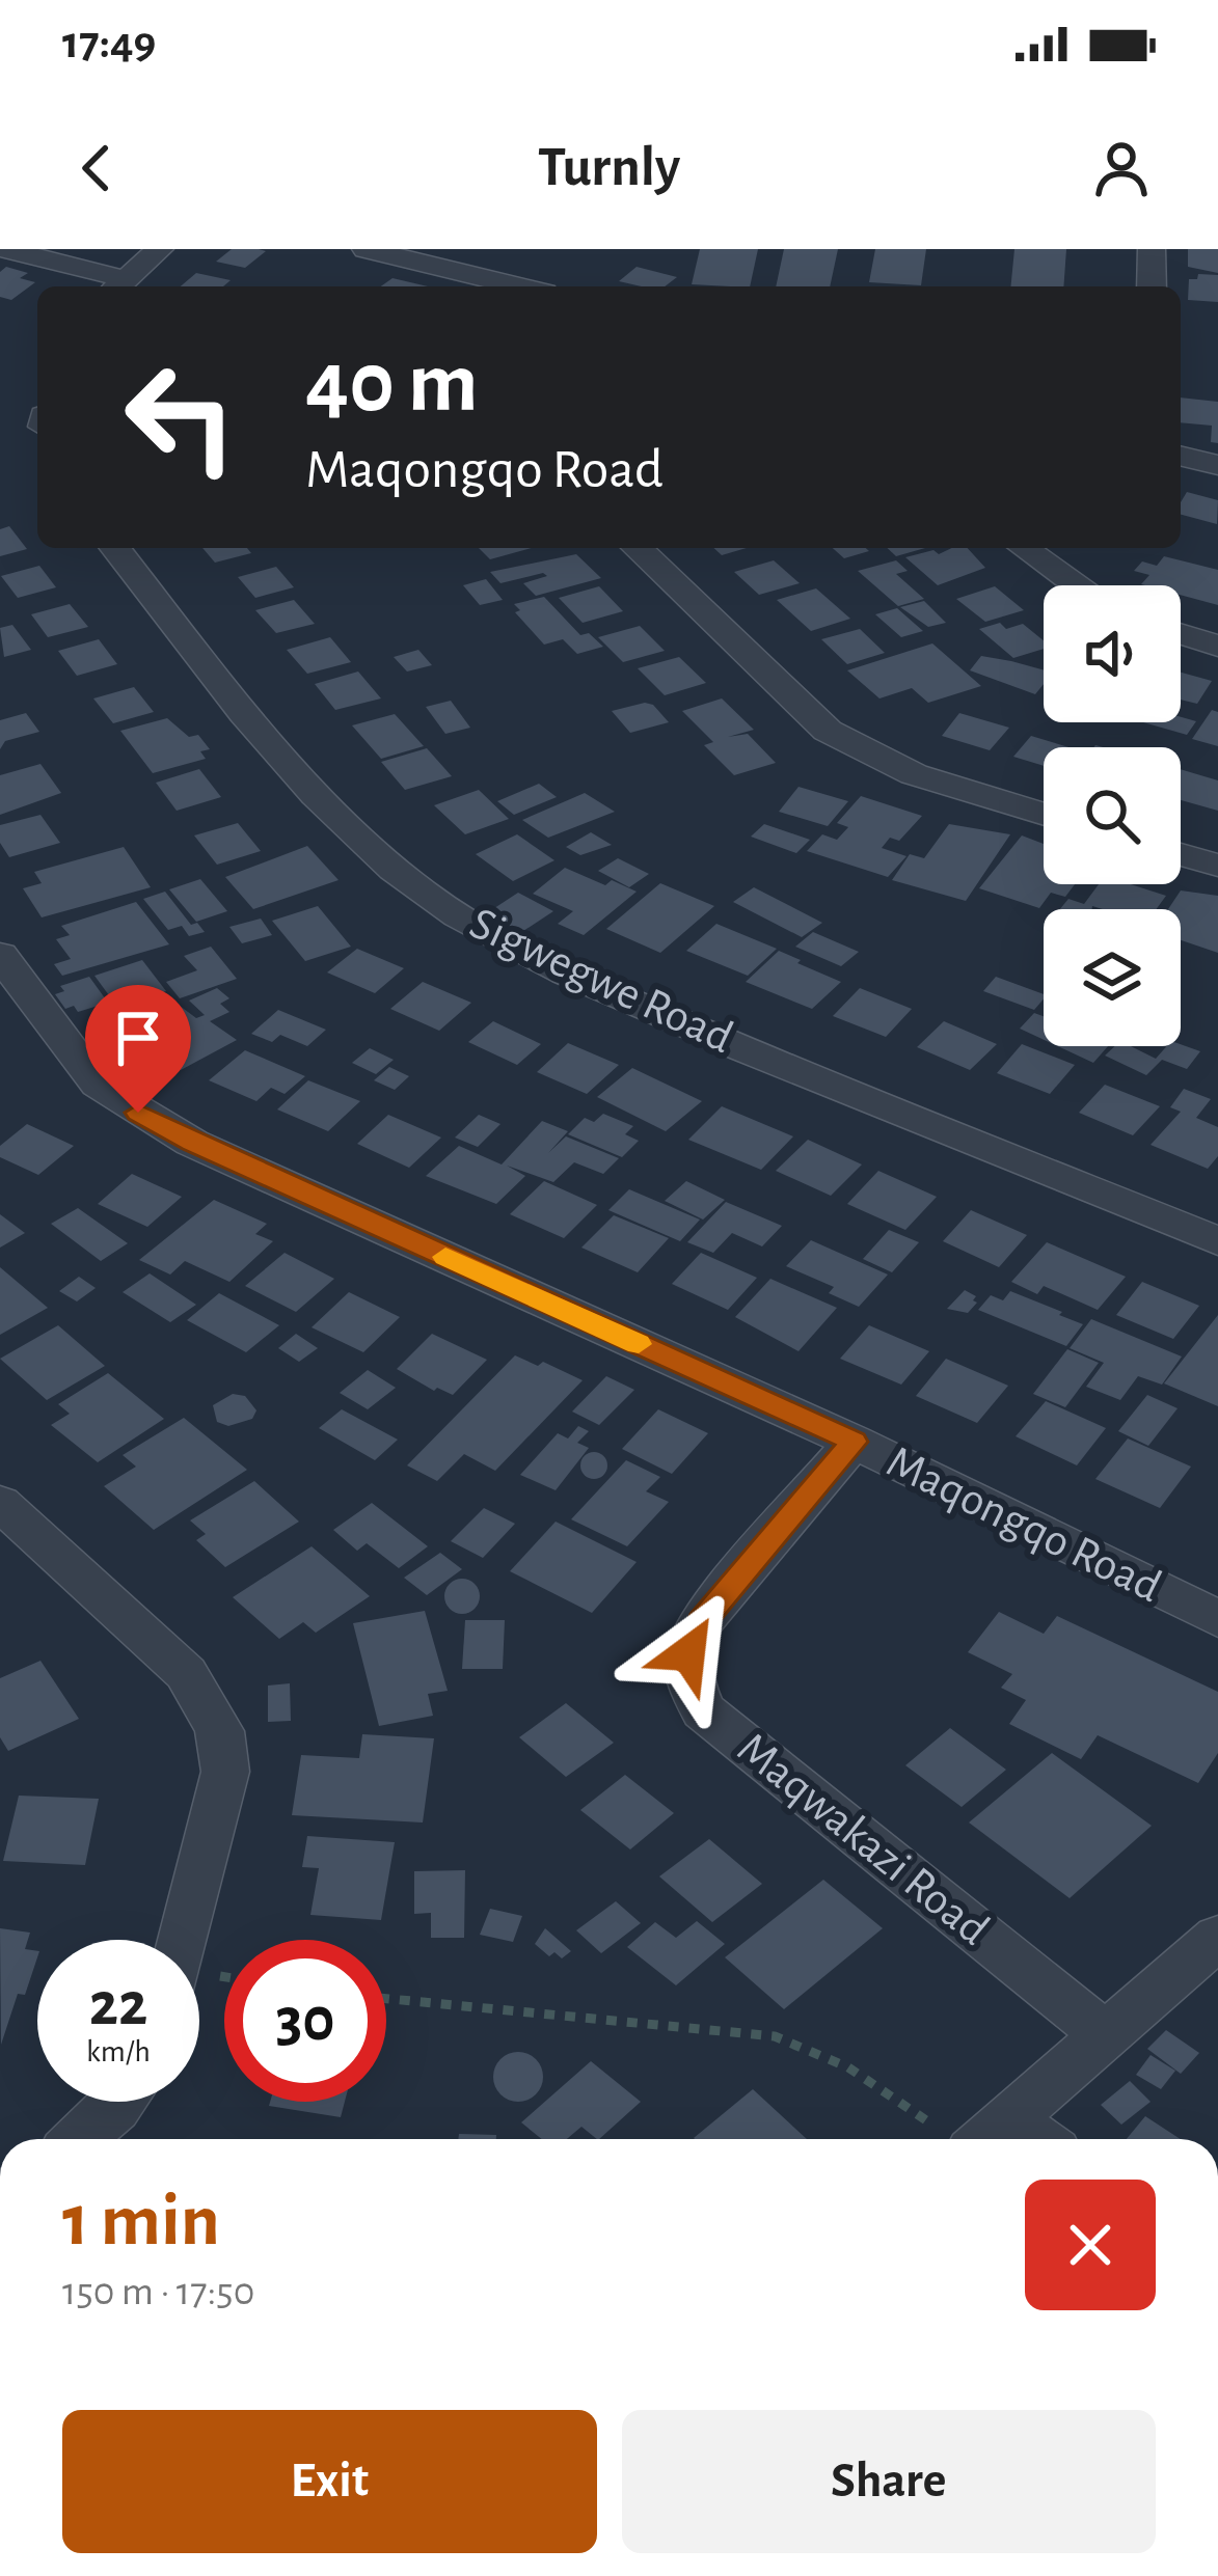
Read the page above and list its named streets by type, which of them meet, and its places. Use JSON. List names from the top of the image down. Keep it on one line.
{"streets":{"street":["Sigwegwe Road","Maqongqo Road","Maqwakazi Road"]},"crossings":[["Maqongqo Road","Maqwakazi Road"]],"page":{"status":"17:49","header":"Turnly","turn":["40 m","Maqongqo Road"],"speed":"22 km/h","limit":"30","heading":["1 min","150 m · 17:50"],"buttons":["Exit","Share"]}}
